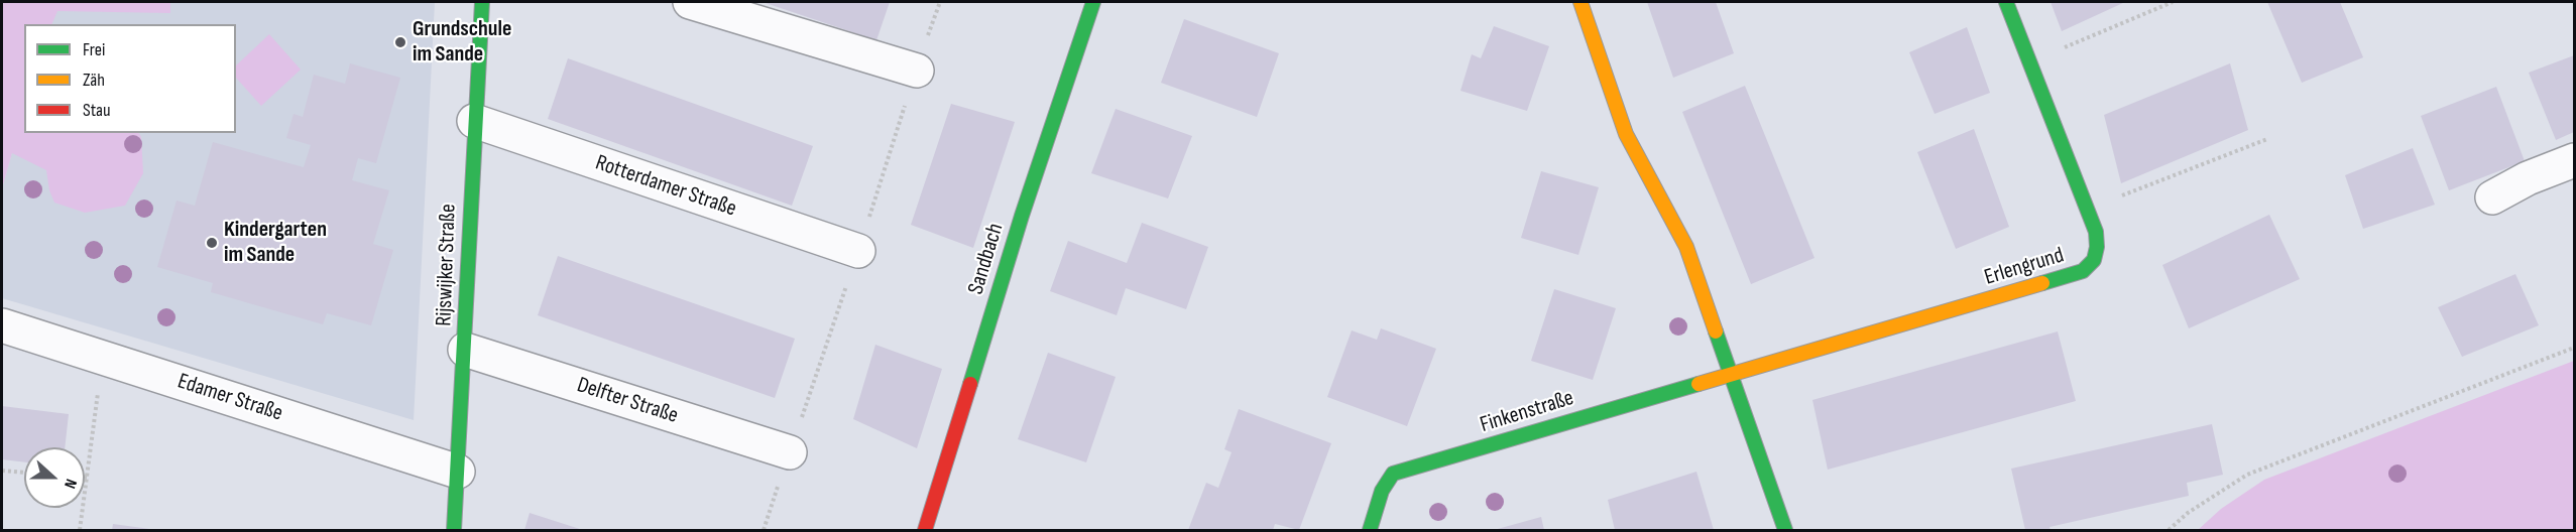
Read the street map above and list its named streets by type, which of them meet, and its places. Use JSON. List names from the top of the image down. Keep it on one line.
{"streets":{"street":["Rotterdamer Straße","Sandbach","Rijswijker Straße","Erlengrund","Edamer Straße","Delfter Straße","Finkenstraße"]},"crossings":[["Rotterdamer Straße","Rijswijker Straße"],["Rijswijker Straße","Edamer Straße"],["Rijswijker Straße","Delfter Straße"],["Erlengrund","Finkenstraße"]],"places":["Grundschule im Sande","Kindergarten im Sande"],"legend":["Frei","Zäh","Stau"],"north":"right"}
